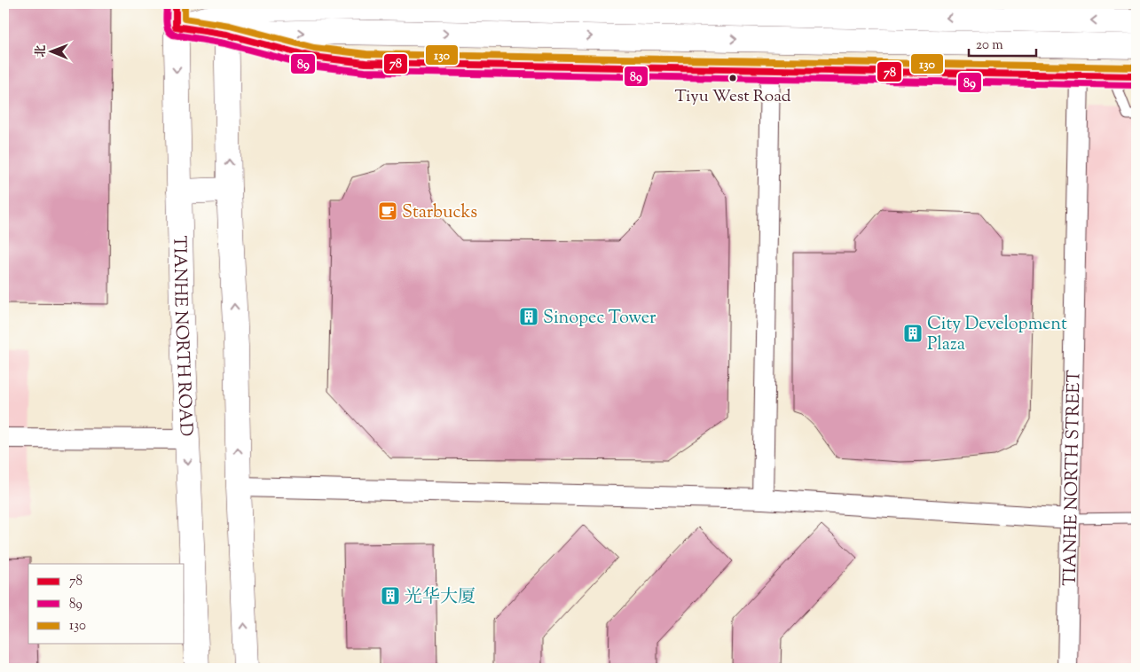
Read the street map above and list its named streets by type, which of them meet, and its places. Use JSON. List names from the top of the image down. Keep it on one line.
{"streets":{"street":["TIANHE NORTH ROAD","TIANHE NORTH STREET"]},"places":{"other":["Tiyu West Road"],"cafe":["Starbucks"],"building":["Sinopec Tower","City Development Plaza","光华大厦"]},"lines":["transit line 78","transit line 89","transit line 130"],"legend":["78","89","130"],"scale_bar":"20 m","north":"left"}
